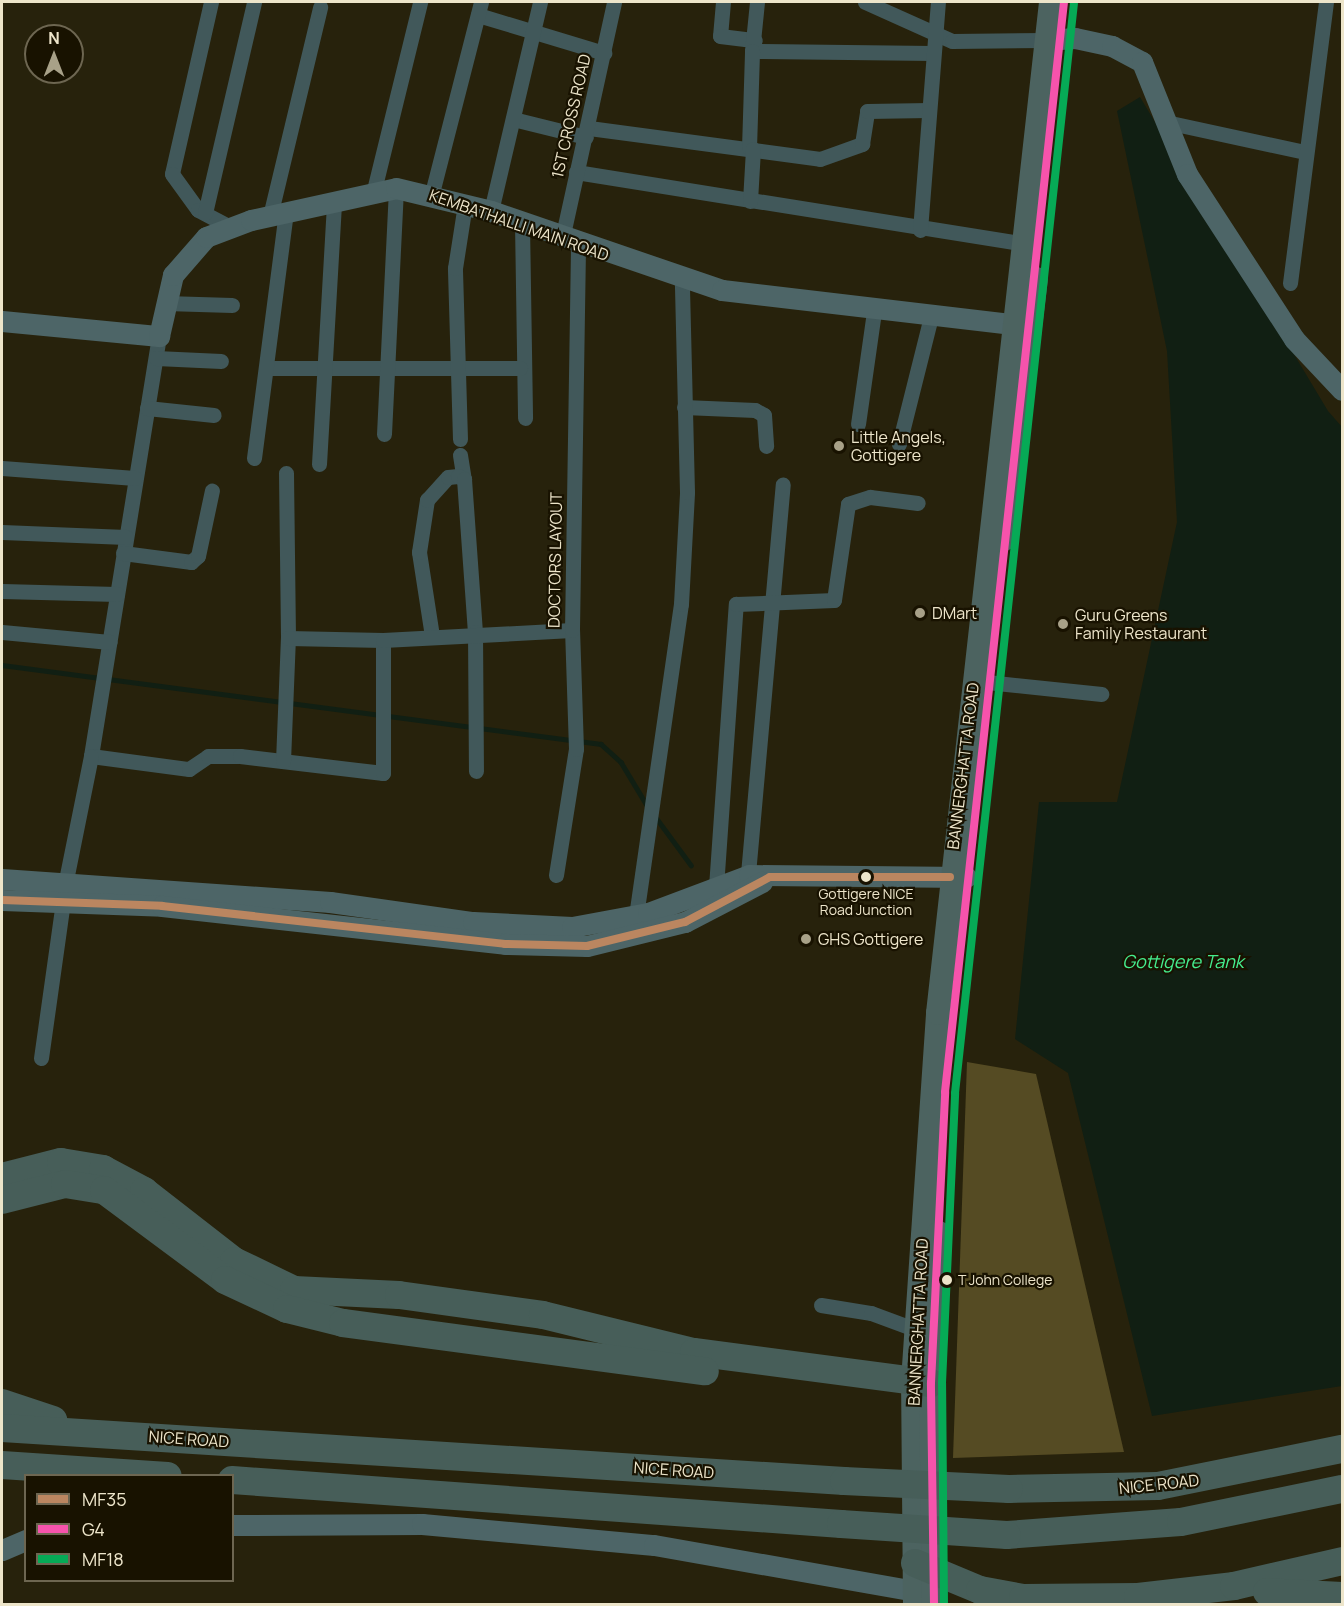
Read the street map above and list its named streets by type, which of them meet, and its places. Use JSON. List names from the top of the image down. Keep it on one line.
{"streets":{"highway":["NICE ROAD"],"main road":["BANNERGHATTA ROAD"],"street":["1ST CROSS ROAD","KEMBATHALLI MAIN ROAD","DOCTORS LAYOUT"]},"crossings":[["1ST CROSS ROAD","KEMBATHALLI MAIN ROAD"],["1ST CROSS ROAD","DOCTORS LAYOUT"],["KEMBATHALLI MAIN ROAD","DOCTORS LAYOUT"],["KEMBATHALLI MAIN ROAD","BANNERGHATTA ROAD"]],"water":["Gottigere Tank"],"places":["Little Angels, Gottigere","DMart","Guru Greens Family Restaurant","Gottigere NICE Road Junction","GHS Gottigere","T John College"],"lines":["transit line G4","transit line MF18","transit line MF35"],"legend":["MF35","G4","MF18"],"north":"top"}
